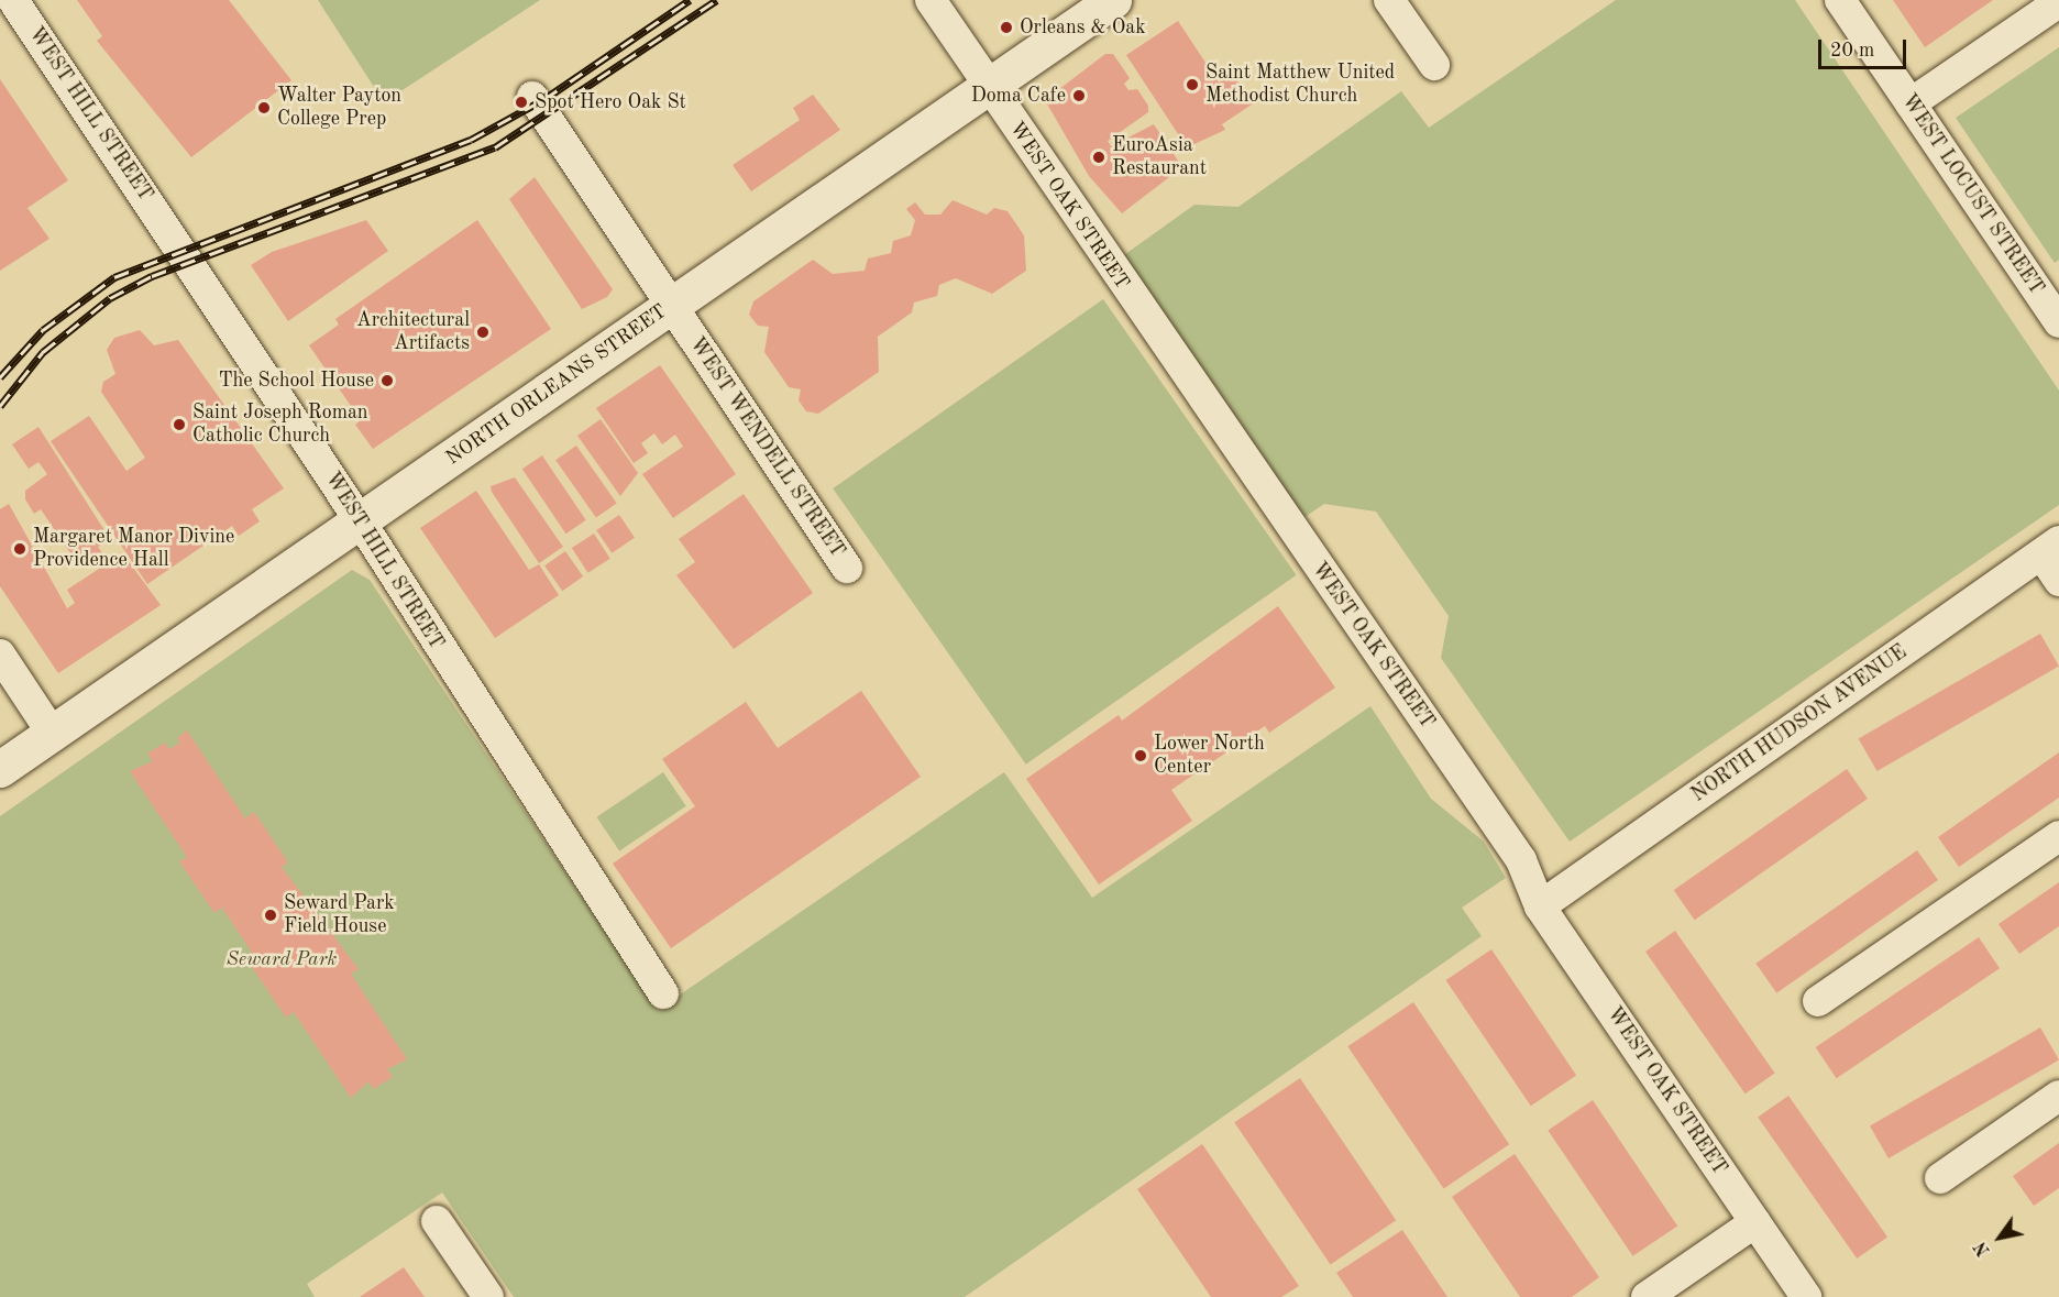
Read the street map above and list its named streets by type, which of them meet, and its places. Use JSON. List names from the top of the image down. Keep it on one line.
{"streets":{"street":["WEST HILL STREET","WEST LOCUST STREET","WEST OAK STREET","NORTH ORLEANS STREET","WEST WENDELL STREET","NORTH HUDSON AVENUE"]},"crossings":[["WEST HILL STREET","NORTH ORLEANS STREET"],["WEST OAK STREET","NORTH ORLEANS STREET"],["WEST OAK STREET","NORTH HUDSON AVENUE"],["NORTH ORLEANS STREET","WEST WENDELL STREET"]],"parks":["Seward Park"],"places":["Orleans & Oak","Saint Matthew United Methodist Church","Doma Cafe","Spot Hero Oak St","Walter Payton College Prep","EuroAsia Restaurant","Architectural Artifacts","The School House","Saint Joseph Roman Catholic Church","Margaret Manor Divine Providence Hall","Lower North Center","Seward Park Field House"],"scale_bar":"20 m","north":"bottom left"}
